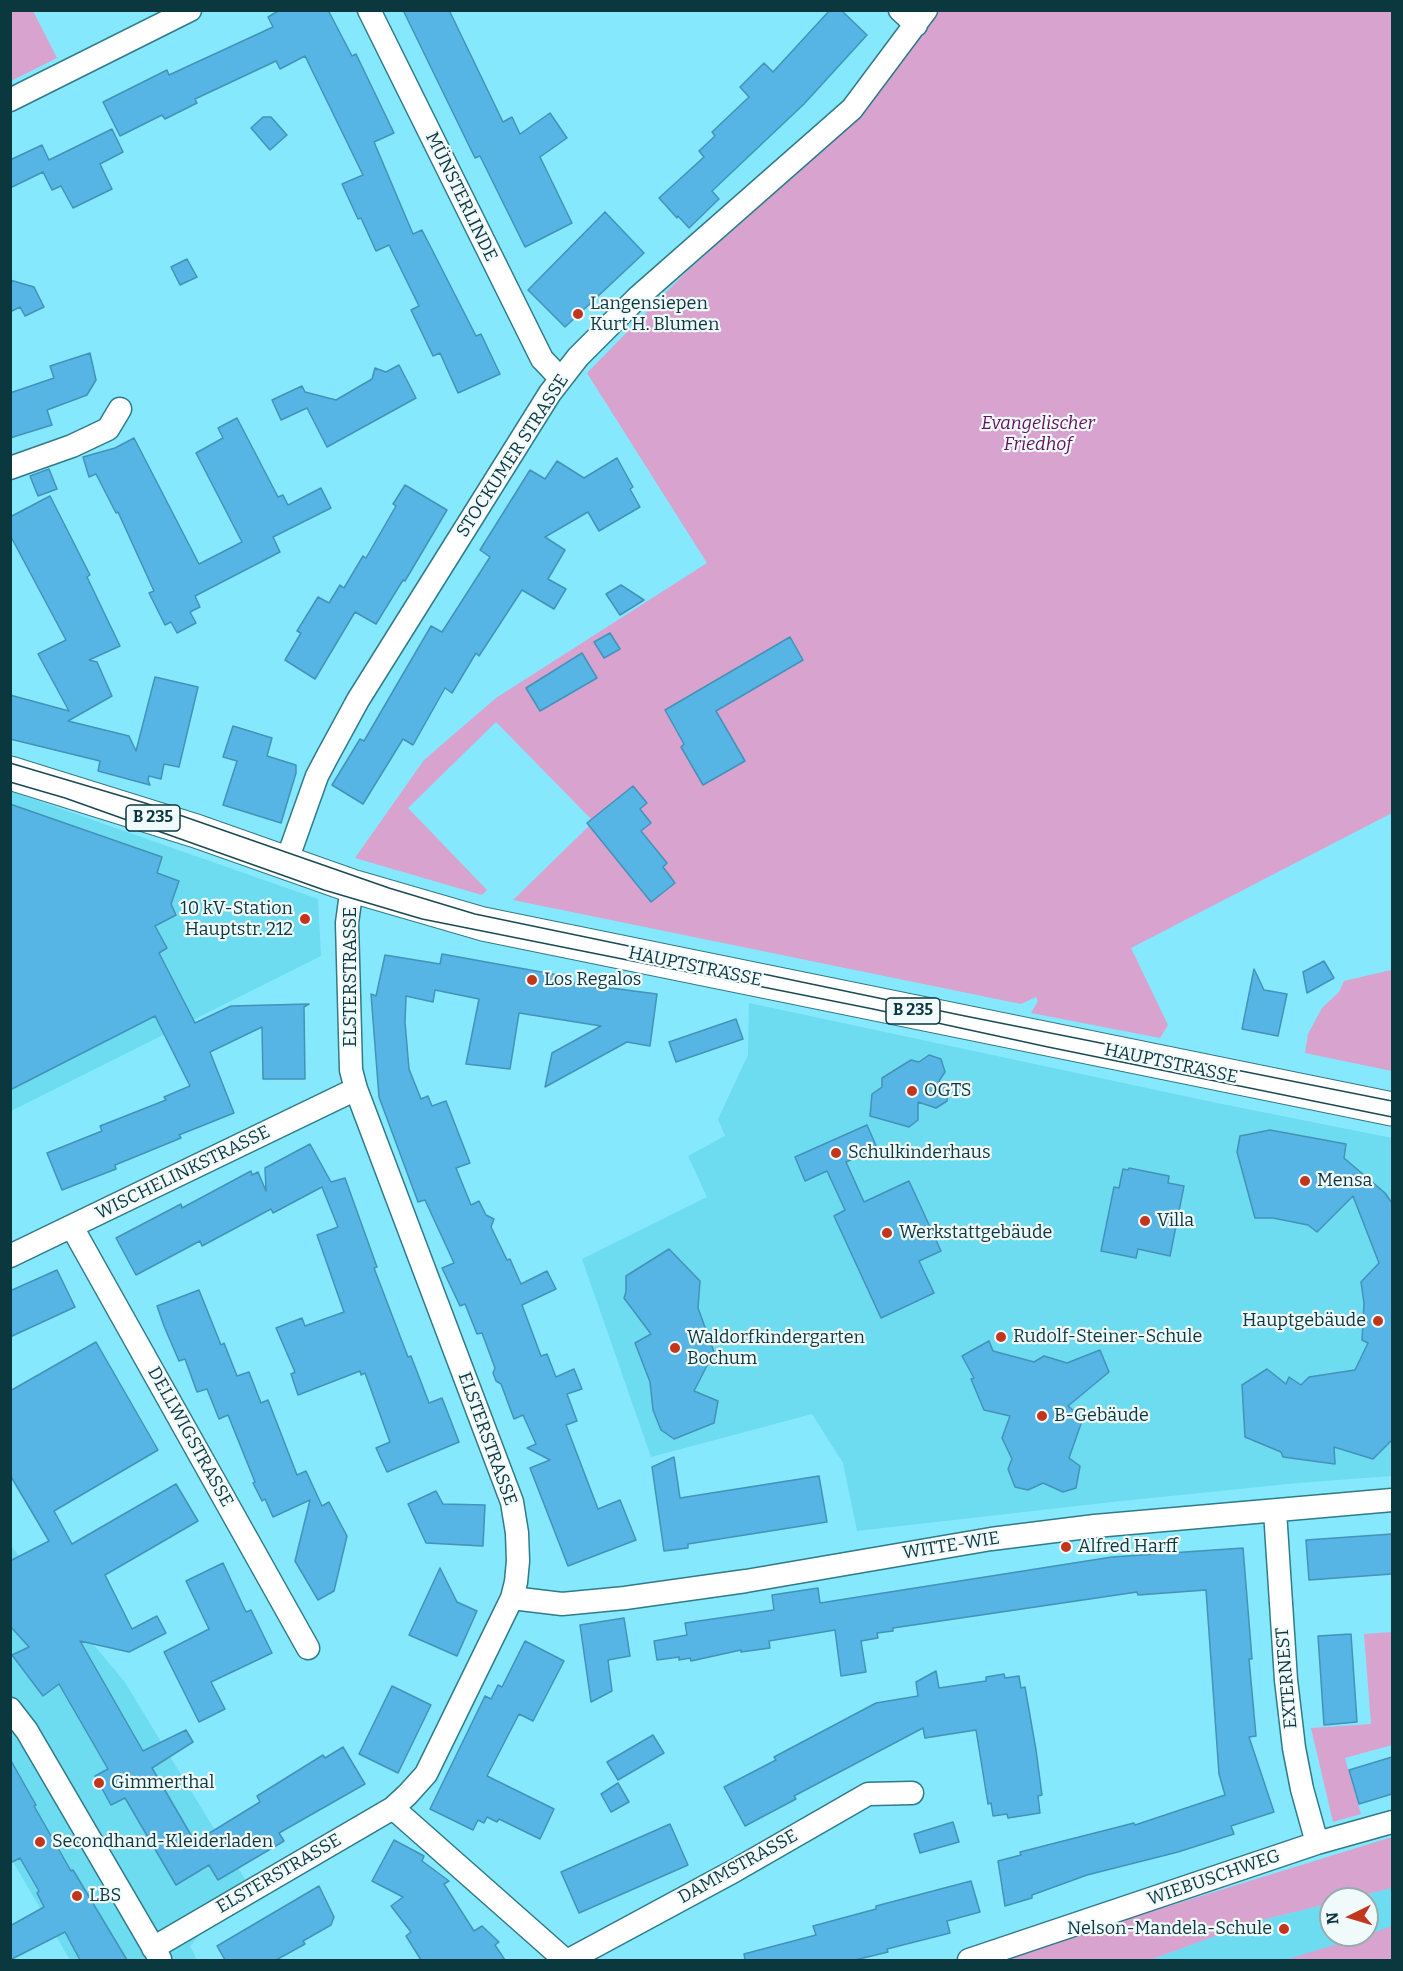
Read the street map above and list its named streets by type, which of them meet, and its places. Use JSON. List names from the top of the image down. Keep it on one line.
{"streets":{"main road":["B 235","HAUPTSTRASSE"],"street":["MÜNSTERLINDE","STOCKUMER STRASSE","ELSTERSTRASSE","WISCHELINKSTRASSE","DELLWIGSTRASSE","WITTE-WIE","EXTERNEST","DAMMSTRASSE","WIEBUSCHWEG"]},"crossings":[["MÜNSTERLINDE","STOCKUMER STRASSE"],["STOCKUMER STRASSE","HAUPTSTRASSE"],["HAUPTSTRASSE","ELSTERSTRASSE"],["ELSTERSTRASSE","WISCHELINKSTRASSE"],["ELSTERSTRASSE","WITTE-WIE"],["ELSTERSTRASSE","DAMMSTRASSE"],["WISCHELINKSTRASSE","DELLWIGSTRASSE"],["WITTE-WIE","EXTERNEST"],["EXTERNEST","WIEBUSCHWEG"]],"parks":["Evangelischer Friedhof"],"places":["Langensiepen Kurt H. Blumen","10 kV-Station Hauptstr. 212","Los Regalos","OGTS","Schulkinderhaus","Mensa","Villa","Werkstattgebäude","Hauptgebäude","Rudolf-Steiner-Schule","Waldorfkindergarten Bochum","B-Gebäude","Alfred Harff","Gimmerthal","Secondhand-Kleiderladen","LBS","Nelson-Mandela-Schule"],"north":"left"}
